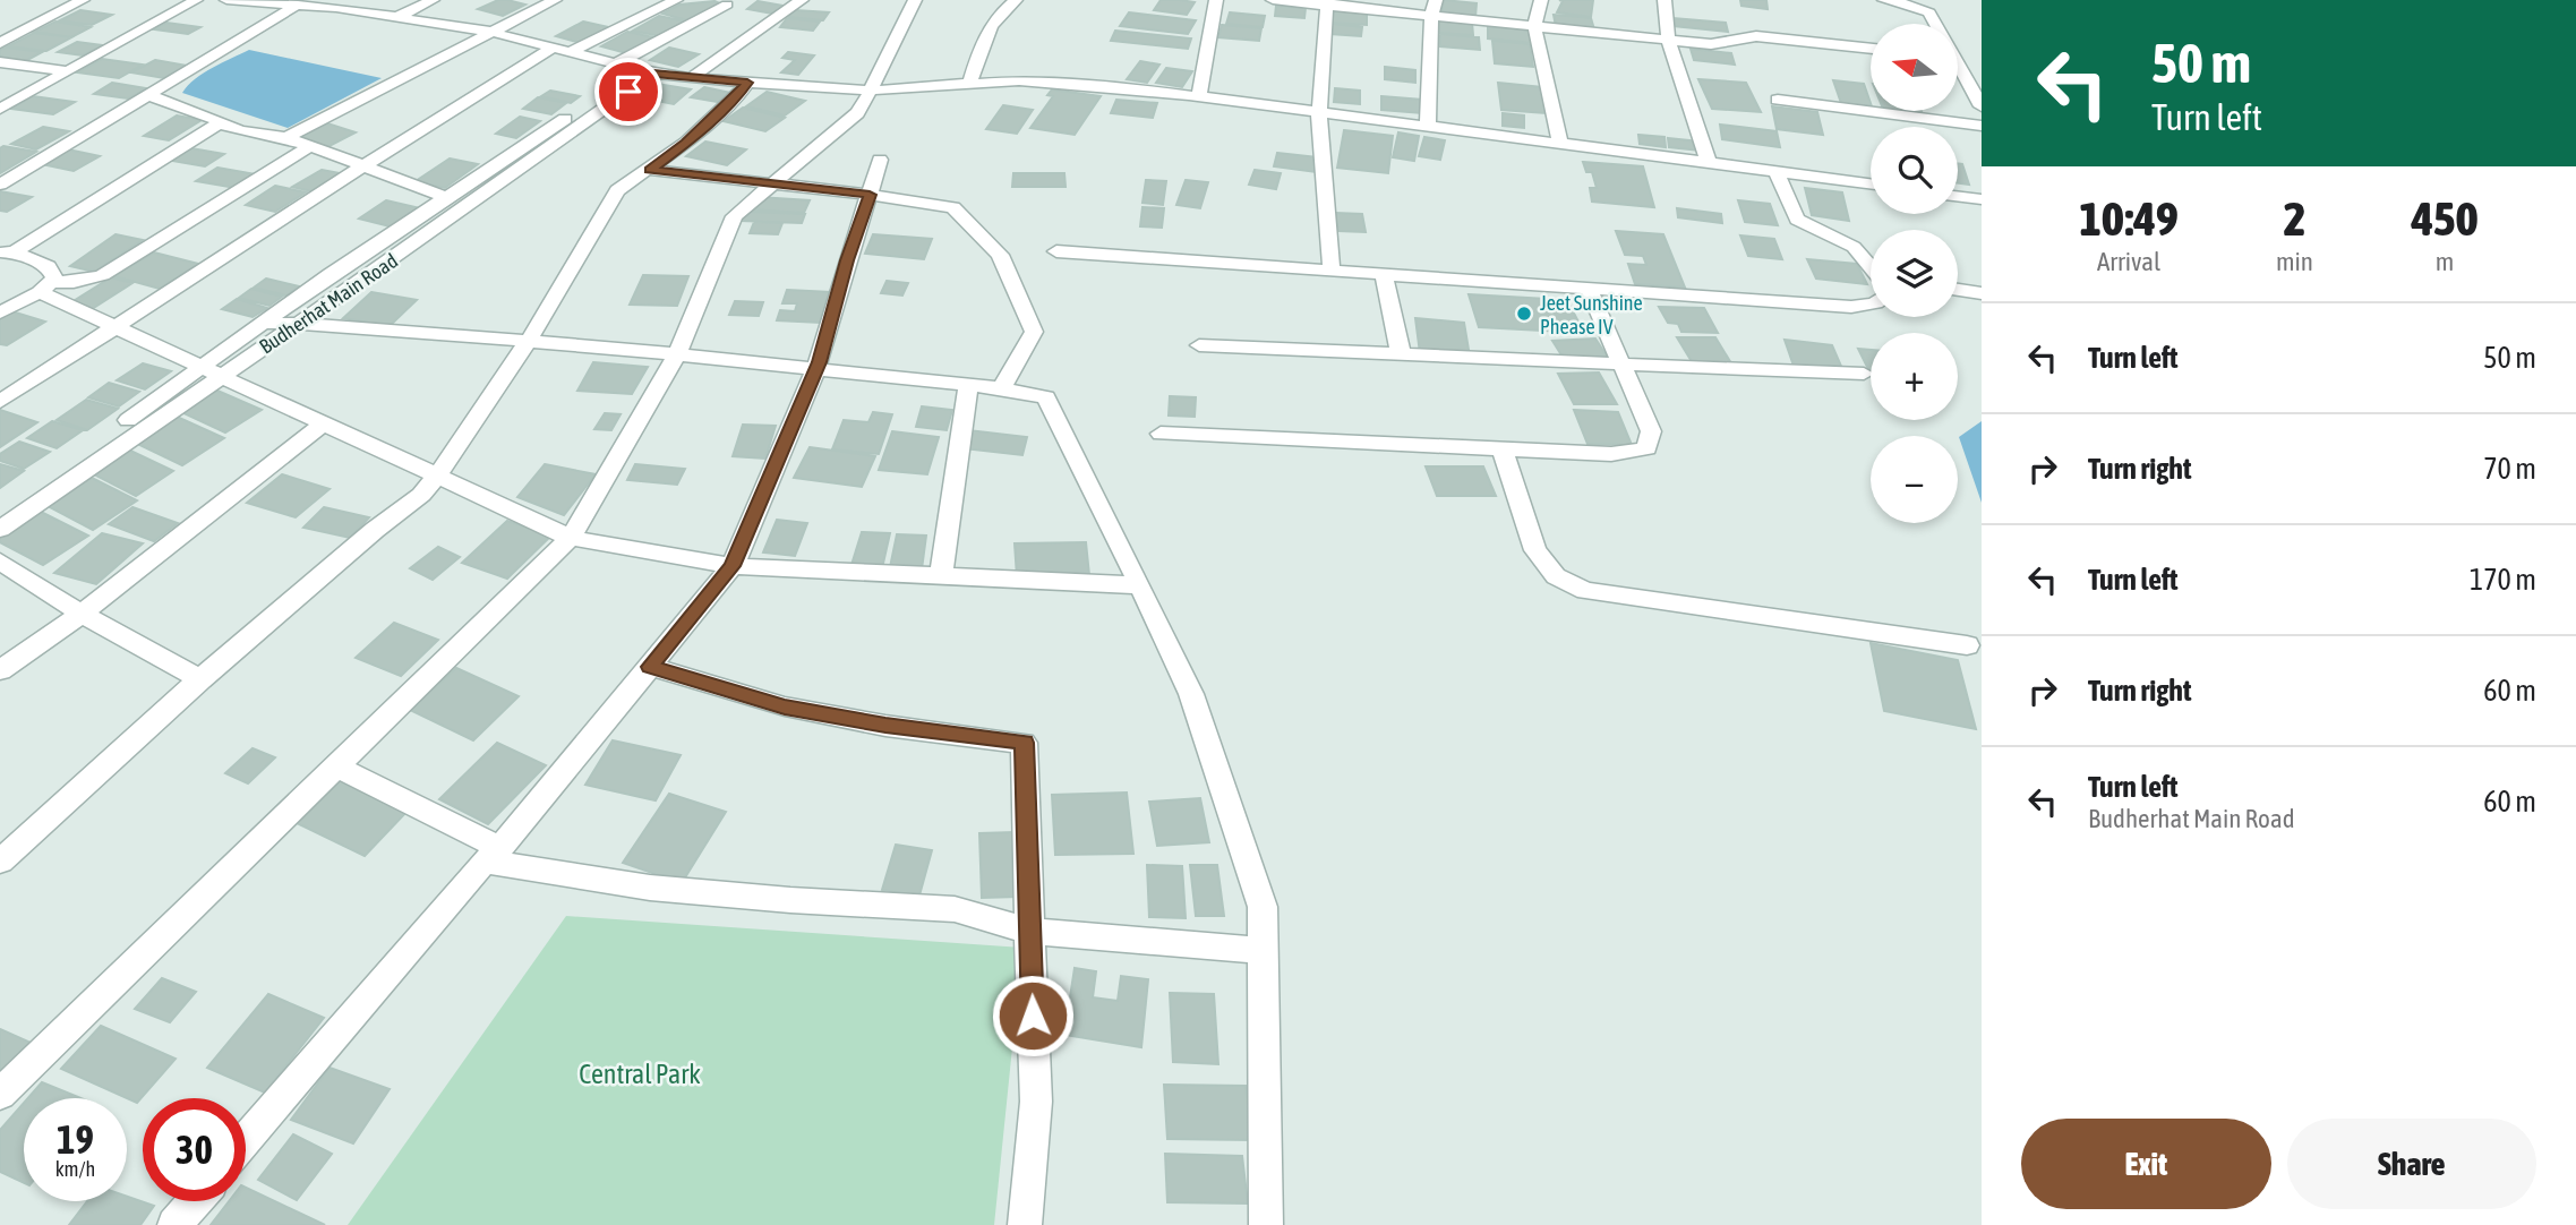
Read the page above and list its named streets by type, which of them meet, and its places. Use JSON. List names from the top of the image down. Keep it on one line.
{"streets":{"street":["Budherhat Main Road"]},"parks":["Central Park"],"places":["Jeet Sunshine Phease IV"],"north":"left","page":{"turn":["50 m","Turn left"],"map_buttons":["+","−"],"eta":["10:49","Arrival","2","min","450","m"],"list":[{"name":"Turn left","value":"50 m"},{"name":"Turn right","value":"70 m"},{"name":"Turn left","value":"170 m"},{"name":"Turn right","value":"60 m"},{"name":"Turn left","note":"Budherhat Main Road","value":"60 m"}],"speed":"19 km/h","limit":"30","buttons":["Exit","Share"]}}
